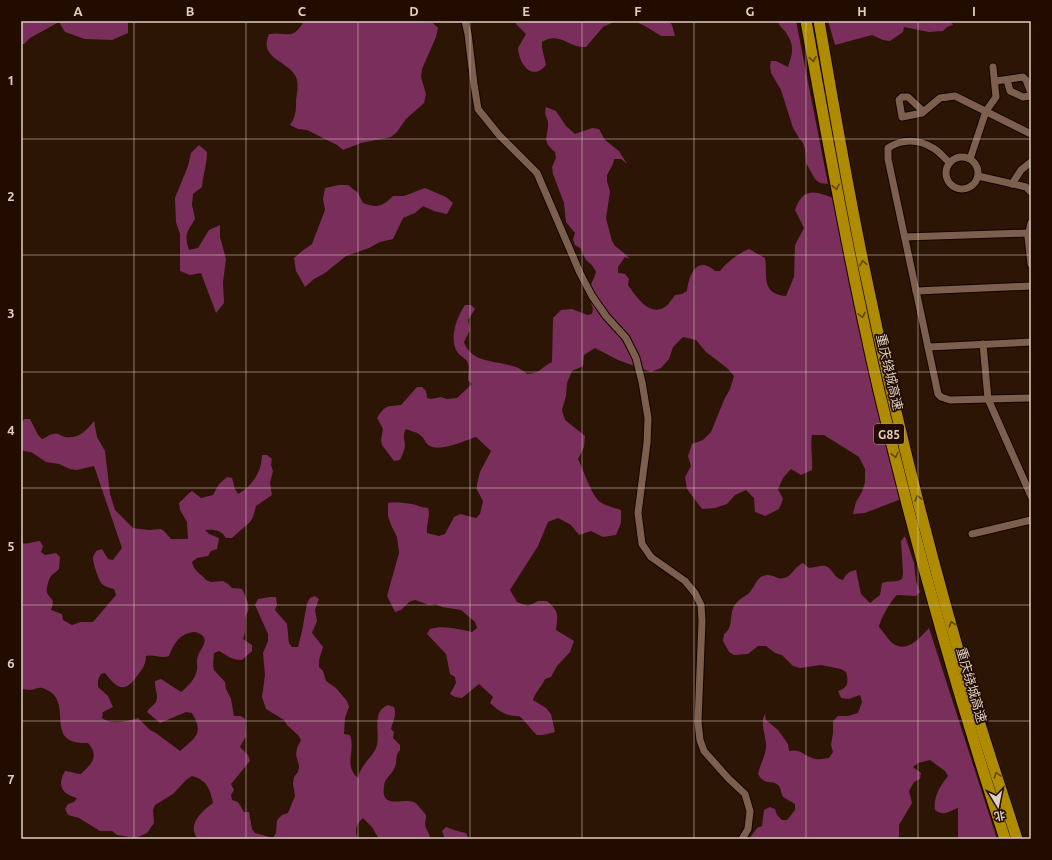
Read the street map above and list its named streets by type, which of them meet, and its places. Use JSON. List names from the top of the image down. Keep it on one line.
{"streets":{"highway":["重庆绕城高速","G85"]},"north":"bottom","grid":{"columns":["A","B","C","D","E","F","G","H","I"],"rows":["1","2","3","4","5","6","7"]}}
